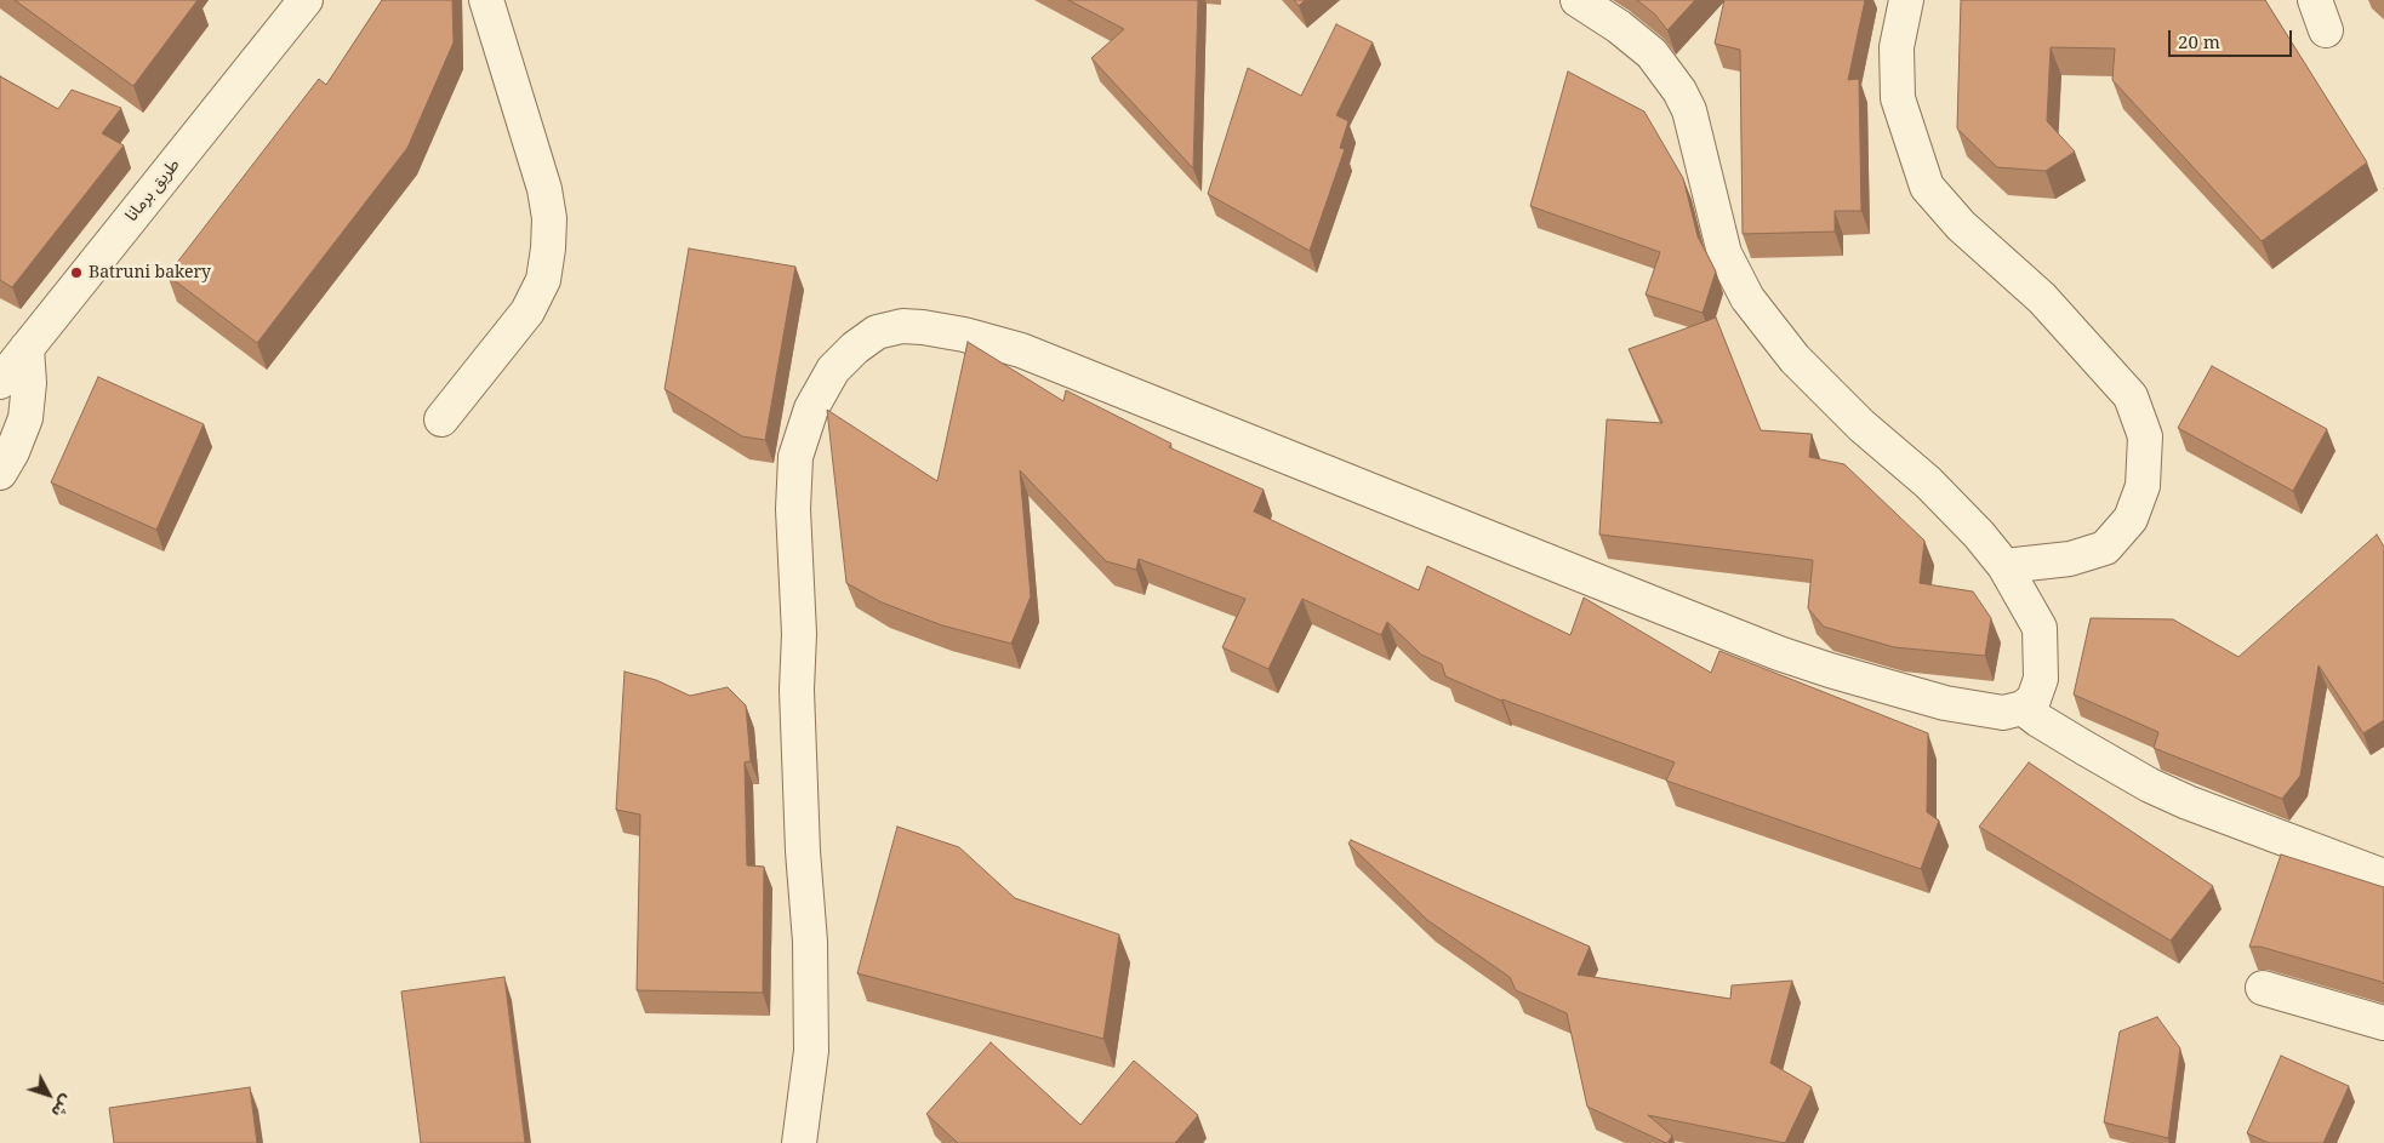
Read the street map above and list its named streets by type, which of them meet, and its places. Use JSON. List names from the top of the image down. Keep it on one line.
{"streets":{"street":["طريق برمانا"]},"places":["Batruni bakery"],"scale_bar":"20 m","north":"bottom right"}
